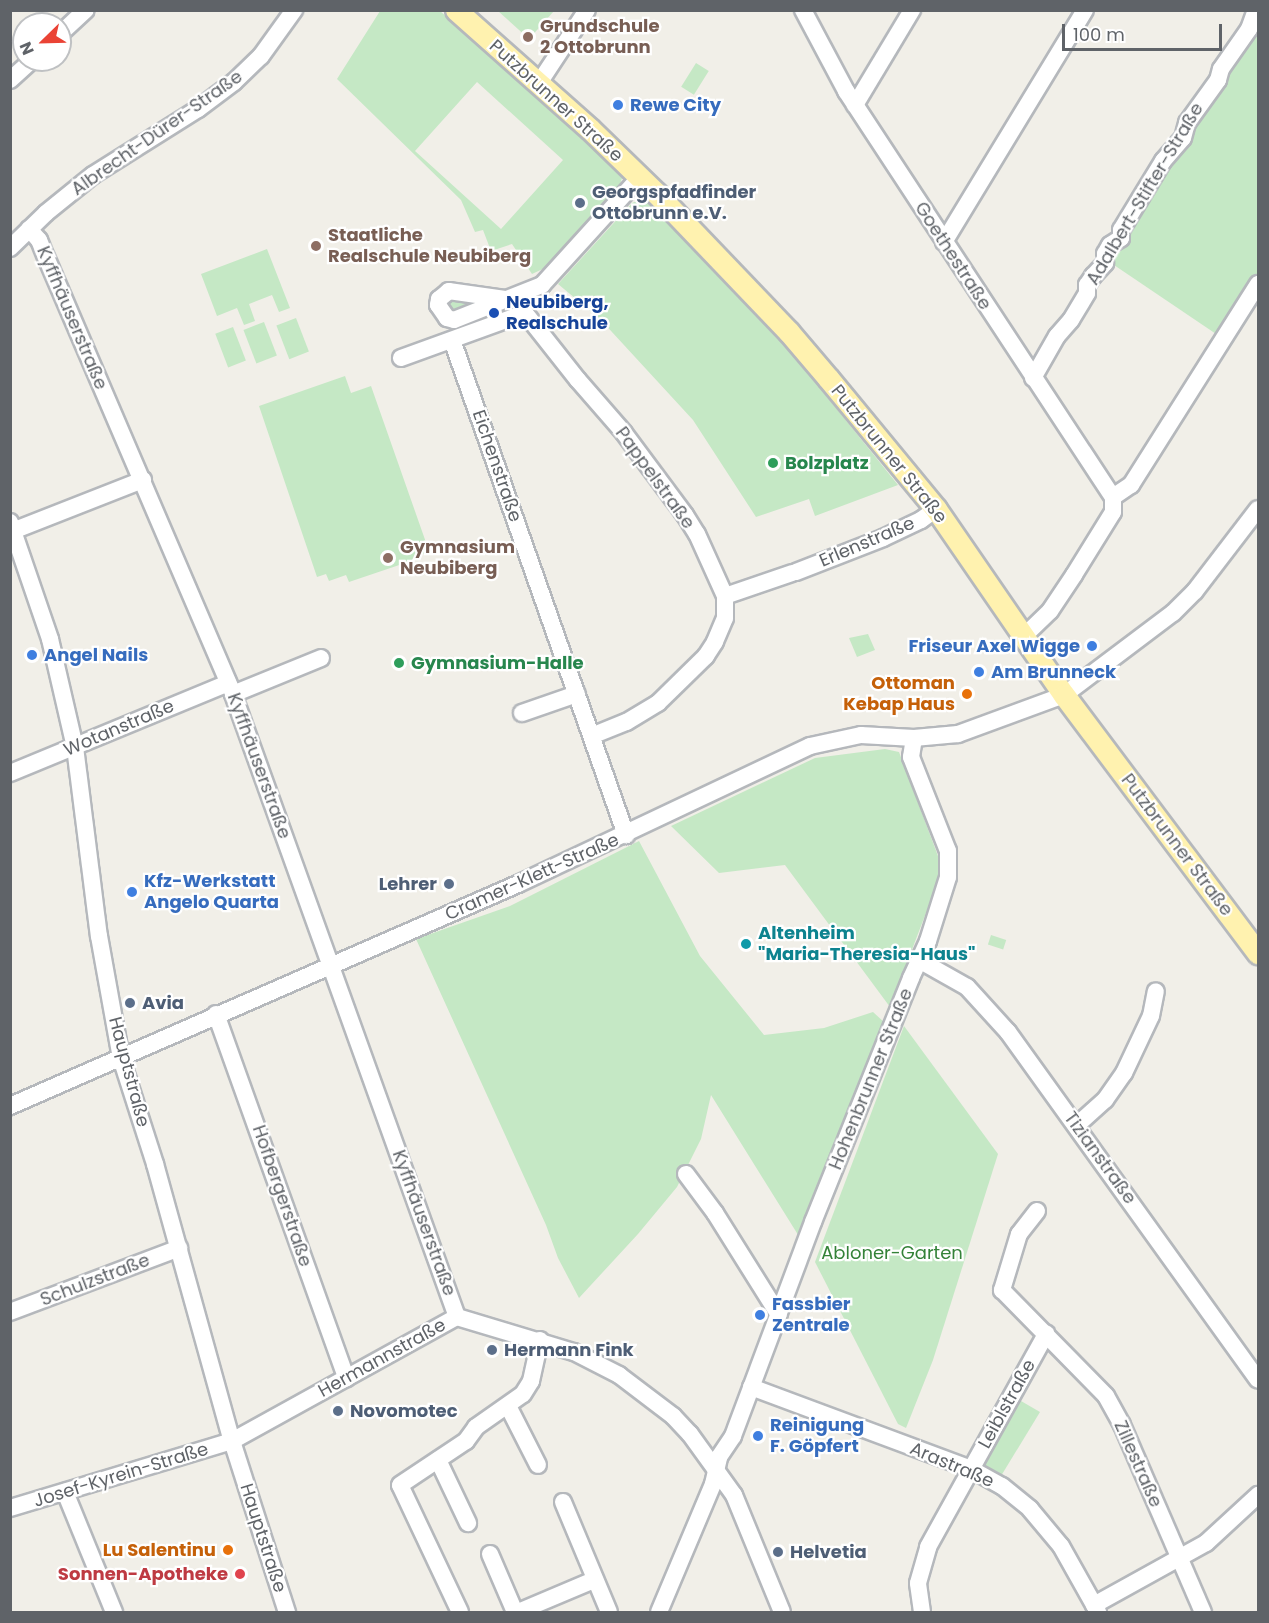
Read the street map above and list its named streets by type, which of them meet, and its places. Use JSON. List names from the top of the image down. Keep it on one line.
{"streets":{"main road":["Putzbrunner Straße"],"street":["Albrecht-Dürer-Straße","Adalbert-Stifter-Straße","Goethestraße","Kyffhäuserstraße","Eichenstraße","Pappelstraße","Erlenstraße","Wotanstraße","Cramer-Klett-Straße","Hauptstraße","Hohenbrunner Straße","Tizianstraße","Hofbergerstraße","Schulzstraße","Hermannstraße","Leiblstraße","Zillestraße","Arastraße","Josef-Kyrein-Straße"]},"crossings":[["Putzbrunner Straße","Erlenstraße"],["Putzbrunner Straße","Cramer-Klett-Straße"],["Albrecht-Dürer-Straße","Kyffhäuserstraße"],["Adalbert-Stifter-Straße","Goethestraße"],["Kyffhäuserstraße","Wotanstraße"],["Kyffhäuserstraße","Cramer-Klett-Straße"],["Kyffhäuserstraße","Hermannstraße"],["Eichenstraße","Pappelstraße"],["Eichenstraße","Cramer-Klett-Straße"],["Pappelstraße","Erlenstraße"],["Wotanstraße","Hauptstraße"],["Cramer-Klett-Straße","Hauptstraße"],["Cramer-Klett-Straße","Hohenbrunner Straße"],["Cramer-Klett-Straße","Hofbergerstraße"],["Hauptstraße","Schulzstraße"],["Hauptstraße","Hermannstraße"],["Hauptstraße","Josef-Kyrein-Straße"],["Hohenbrunner Straße","Tizianstraße"],["Hohenbrunner Straße","Hermannstraße"],["Hohenbrunner Straße","Arastraße"],["Hofbergerstraße","Hermannstraße"],["Hermannstraße","Josef-Kyrein-Straße"],["Leiblstraße","Zillestraße"],["Leiblstraße","Arastraße"]],"parks":["Abloner-Garten"],"places":["Grundschule 2 Ottobrunn","Rewe City","Georgspfadfinder Ottobrunn e.V.","Staatliche Realschule Neubiberg","Neubiberg, Realschule","Bolzplatz","Gymnasium Neubiberg","Friseur Axel Wigge","Angel Nails","Gymnasium-Halle","Am Brunneck","Ottoman Kebap Haus","Lehrer","Kfz-Werkstatt Angelo Quarta","Altenheim \"Maria-Theresia-Haus\"","Avia","Fassbier Zentrale","Hermann Fink","Novomotec","Reinigung F. Göpfert","Lu Salentinu","Helvetia","Sonnen-Apotheke"],"scale_bar":"100 m","north":"bottom left"}
